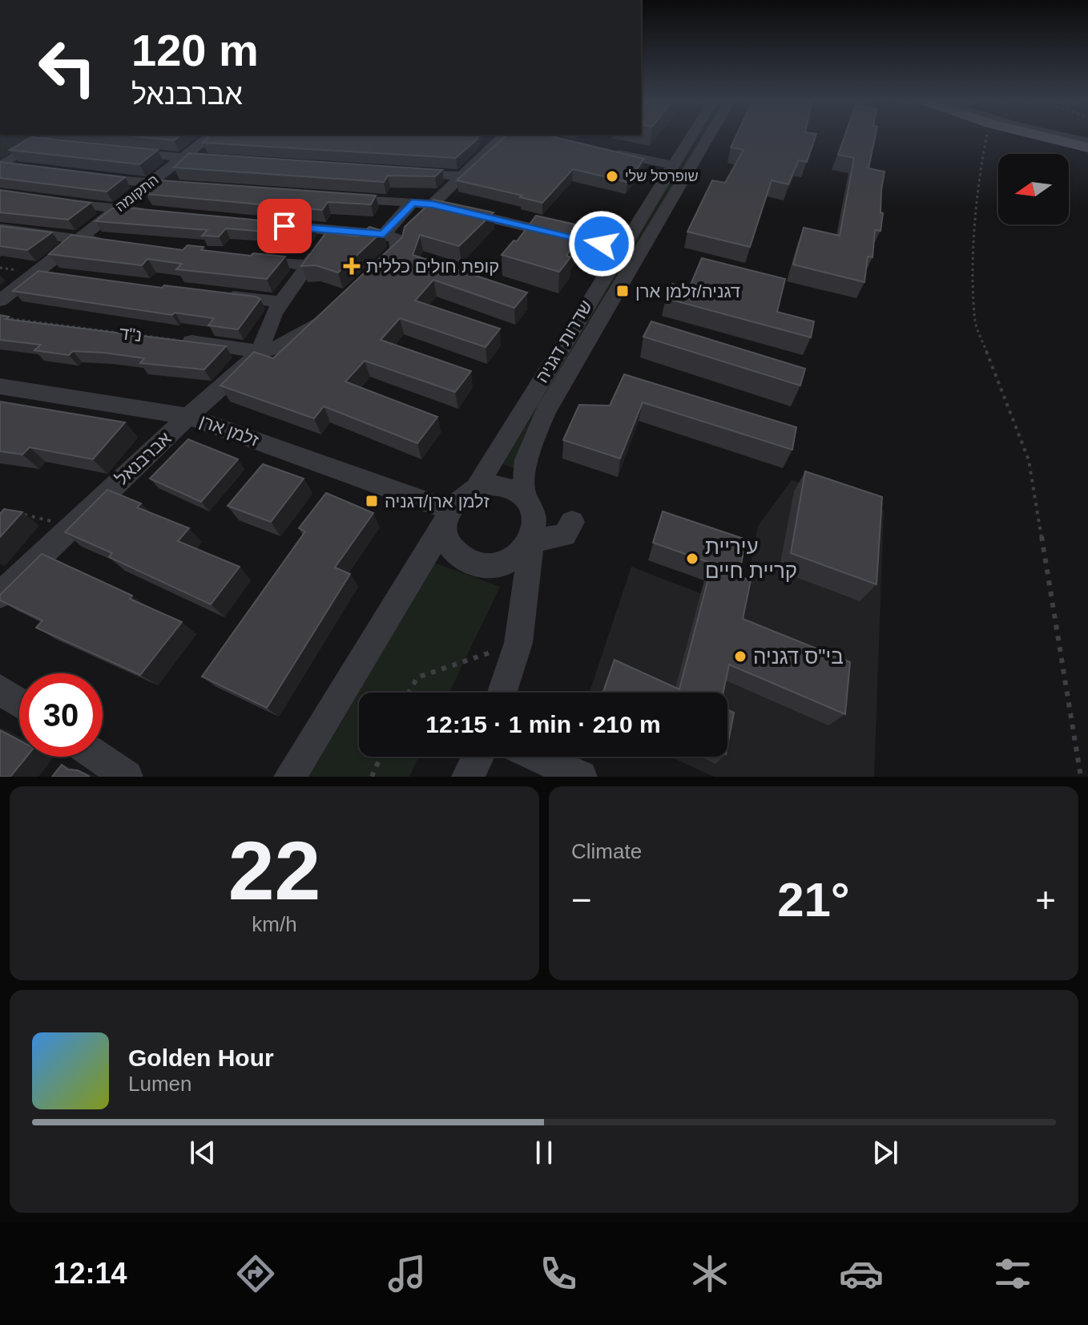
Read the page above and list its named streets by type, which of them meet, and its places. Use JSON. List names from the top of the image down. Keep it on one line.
{"streets":{"street":["התקומה","שדרות דגניה","זלמן ארן","אברבנאל"],"path":["נ\"ד"]},"crossings":[["שדרות דגניה","זלמן ארן"],["זלמן ארן","אברבנאל"]],"places":{"other":["שופרסל שלי","עיריית קריית חיים","בי\"ס דגניה"],"health":["קופת חולים כללית"],"transit":["דגניה/זלמן ארן","זלמן ארן/דגניה"]},"north":"left","page":{"turn":["120 m","אברבנאל"],"limit":"30","trip":"12:15 · 1 min · 210 m","tile":[["22","km/h"],"Climate"],"heat":["−","21°","+"],"song":["Golden Hour","Lumen"],"tabs":"12:14"}}
